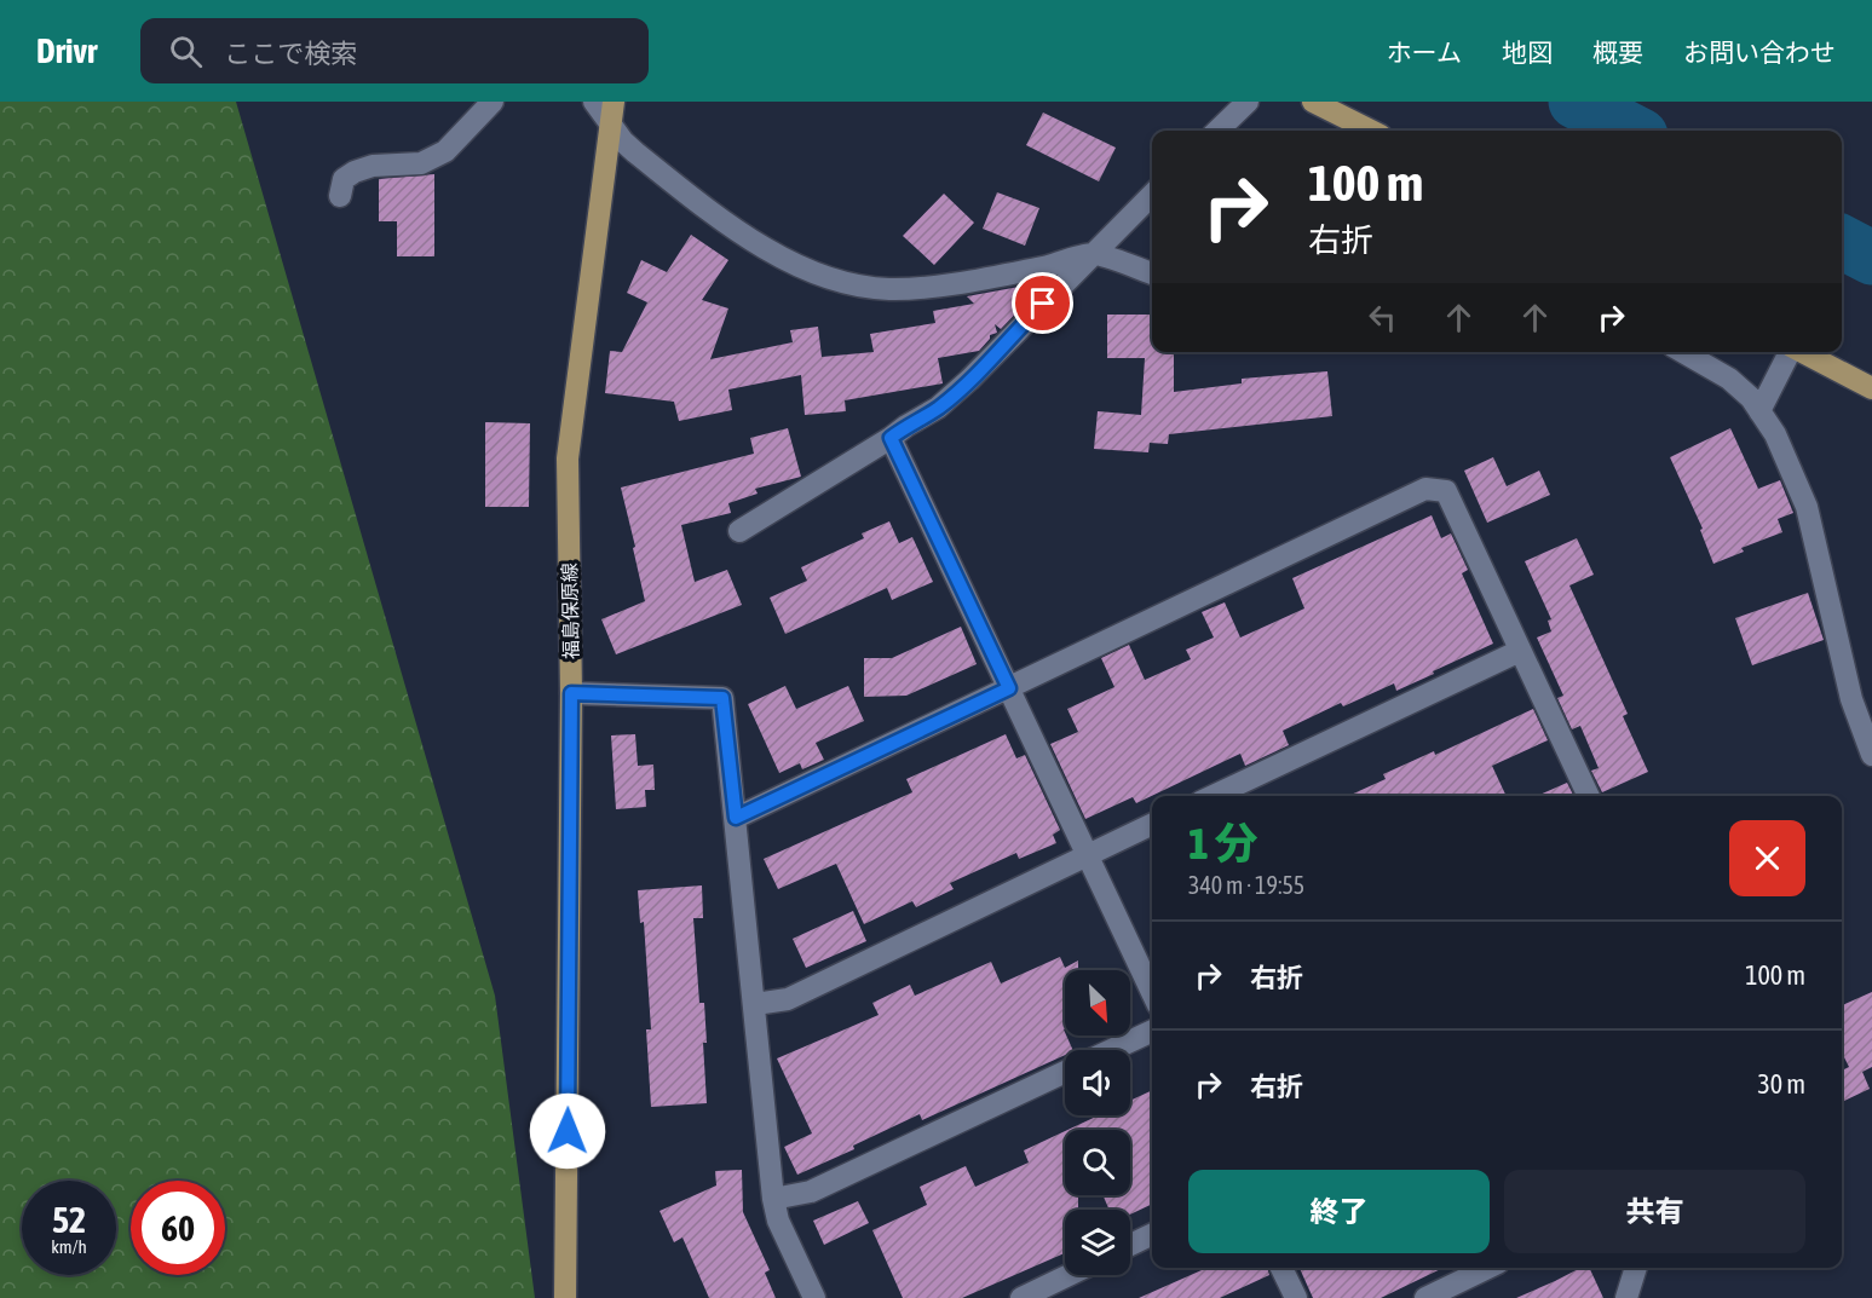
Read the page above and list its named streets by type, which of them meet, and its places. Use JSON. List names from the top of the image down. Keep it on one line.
{"streets":{"main road":["福島保原線"]},"north":"bottom right","page":{"header":"Drivr","search":"ここで検索","nav":["ホーム","地図","概要","お問い合わせ"],"turn":["100 m","右折"],"heading":["1 分","340 m · 19:55"],"list":[{"name":"右折","value":"100 m"},{"name":"右折","value":"30 m"}],"buttons":["終了","共有"],"speed":"52 km/h","limit":"60"}}
